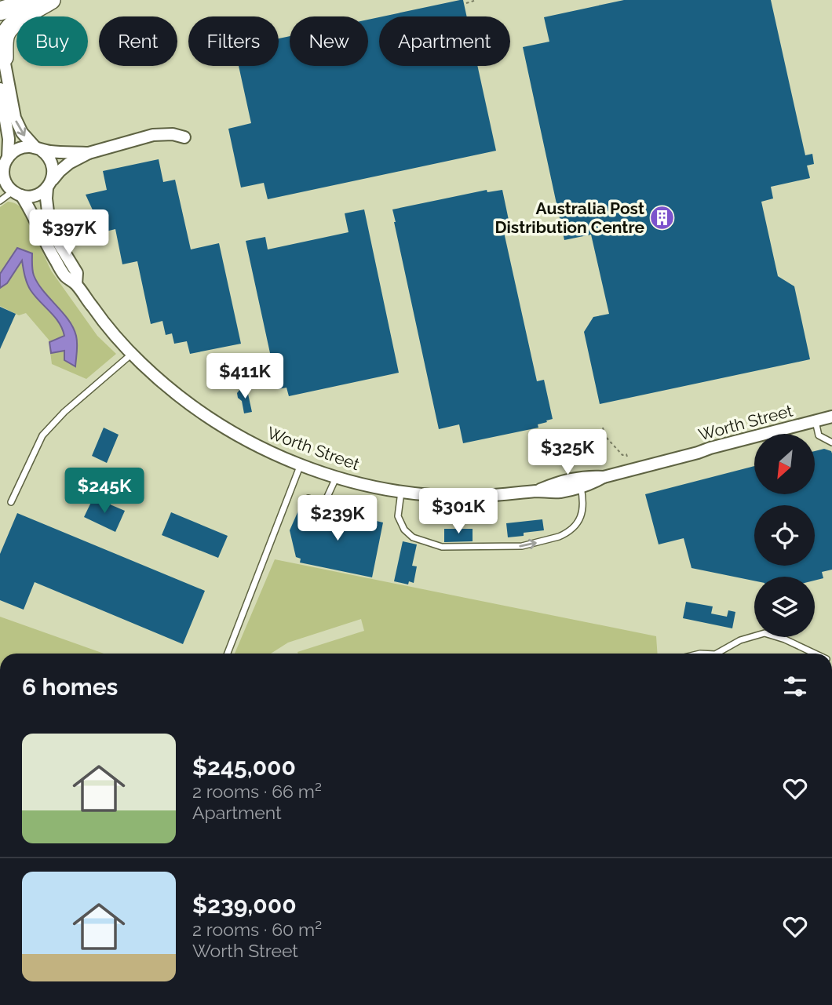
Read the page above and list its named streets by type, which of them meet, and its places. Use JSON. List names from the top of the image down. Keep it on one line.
{"streets":{"street":["Worth Street"]},"places":{"building":["Australia Post Distribution Centre"]},"north":"bottom left","page":{"chip":["Buy","Rent","Filters","New","Apartment"],"price":["$397K","$411K","$325K","$245K","$301K","$239K"],"heading":"6 homes","list":[{"name":"$245,000","note":"2 rooms · 66 m² · Apartment"},{"name":"$239,000","note":"2 rooms · 60 m² · Worth Street"}]}}
